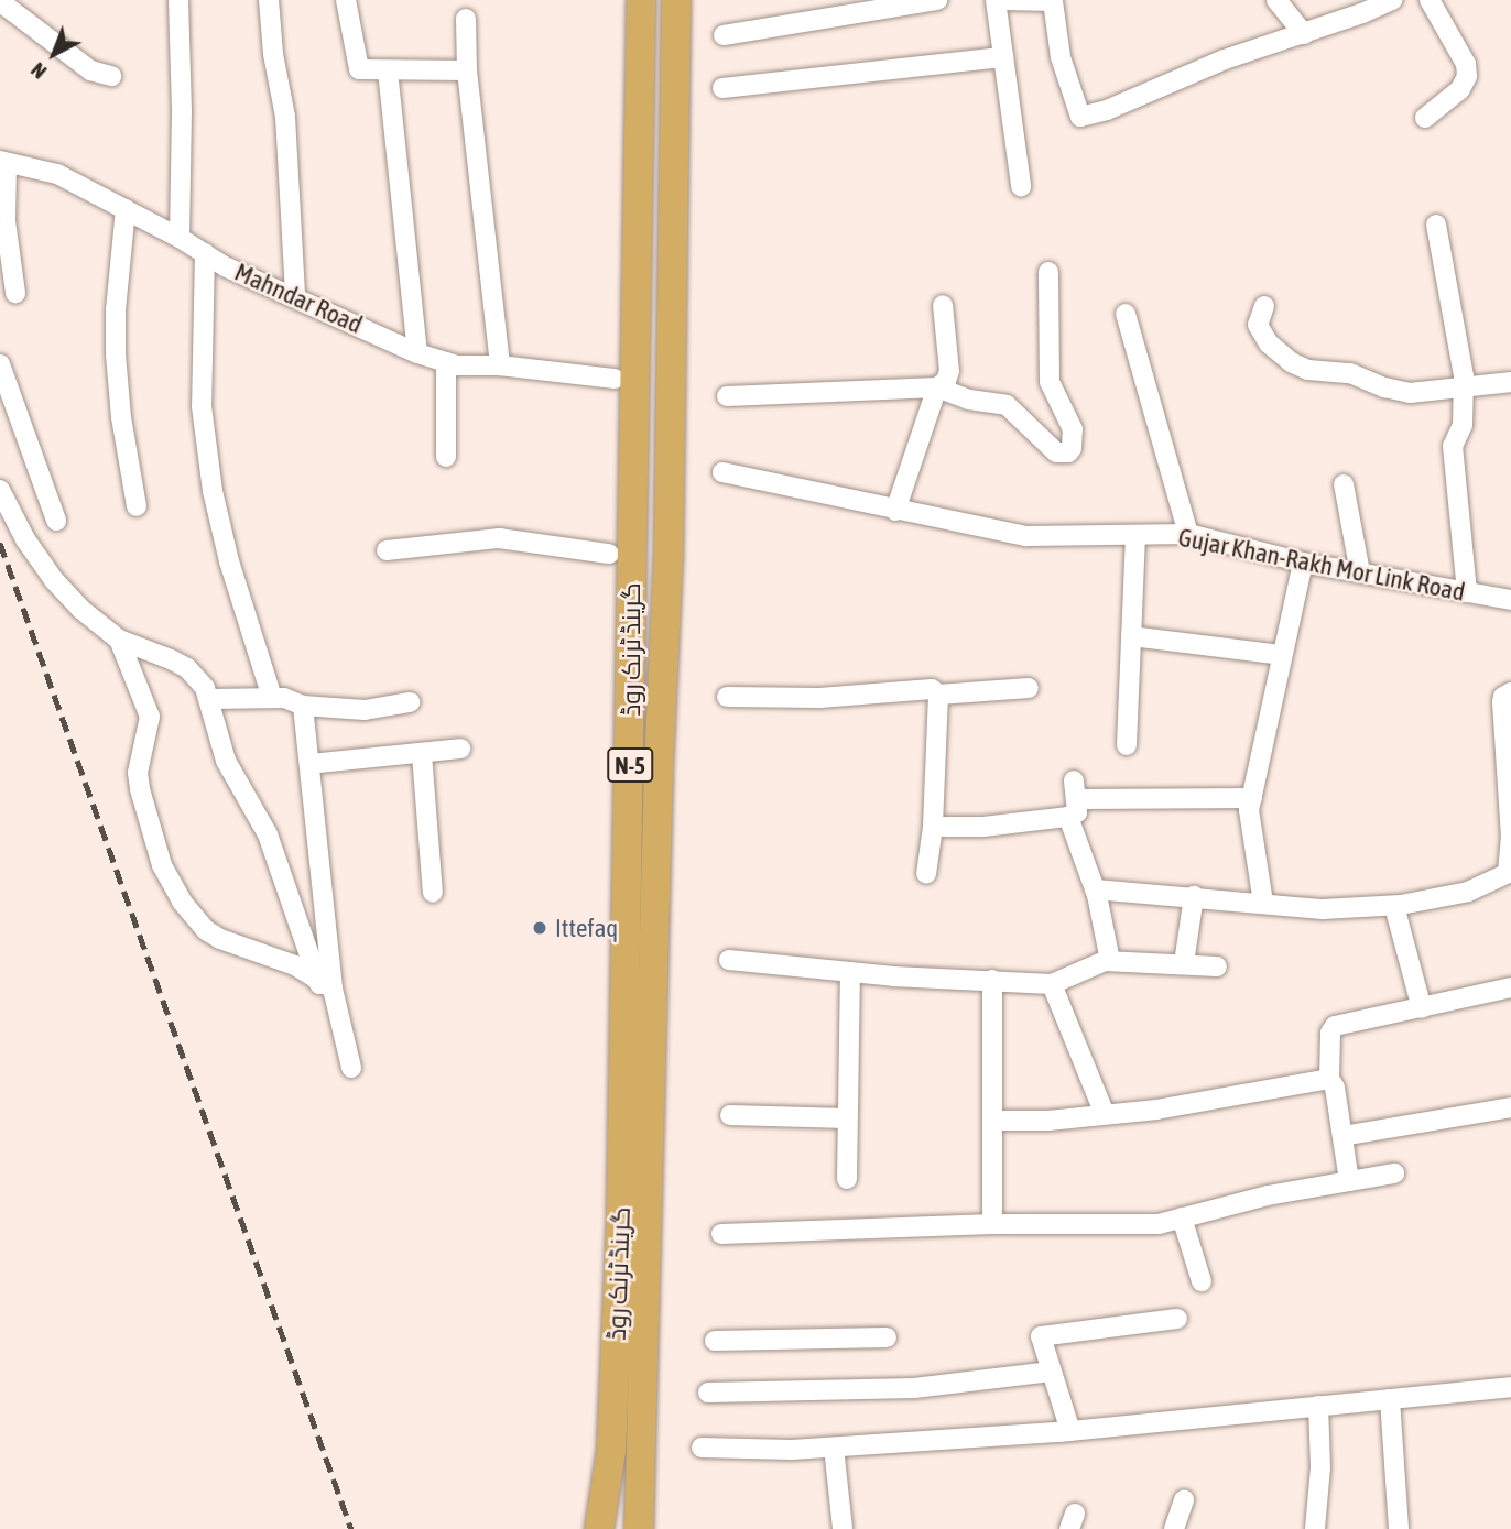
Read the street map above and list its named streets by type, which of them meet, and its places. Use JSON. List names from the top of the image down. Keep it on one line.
{"streets":{"highway":["گرینڈ ٹرنک روڈ","N-5"],"street":["Mahndar Road","Gujar Khan-Rakh Mor Link Road"]},"places":["Ittefaq"],"north":"bottom left"}
